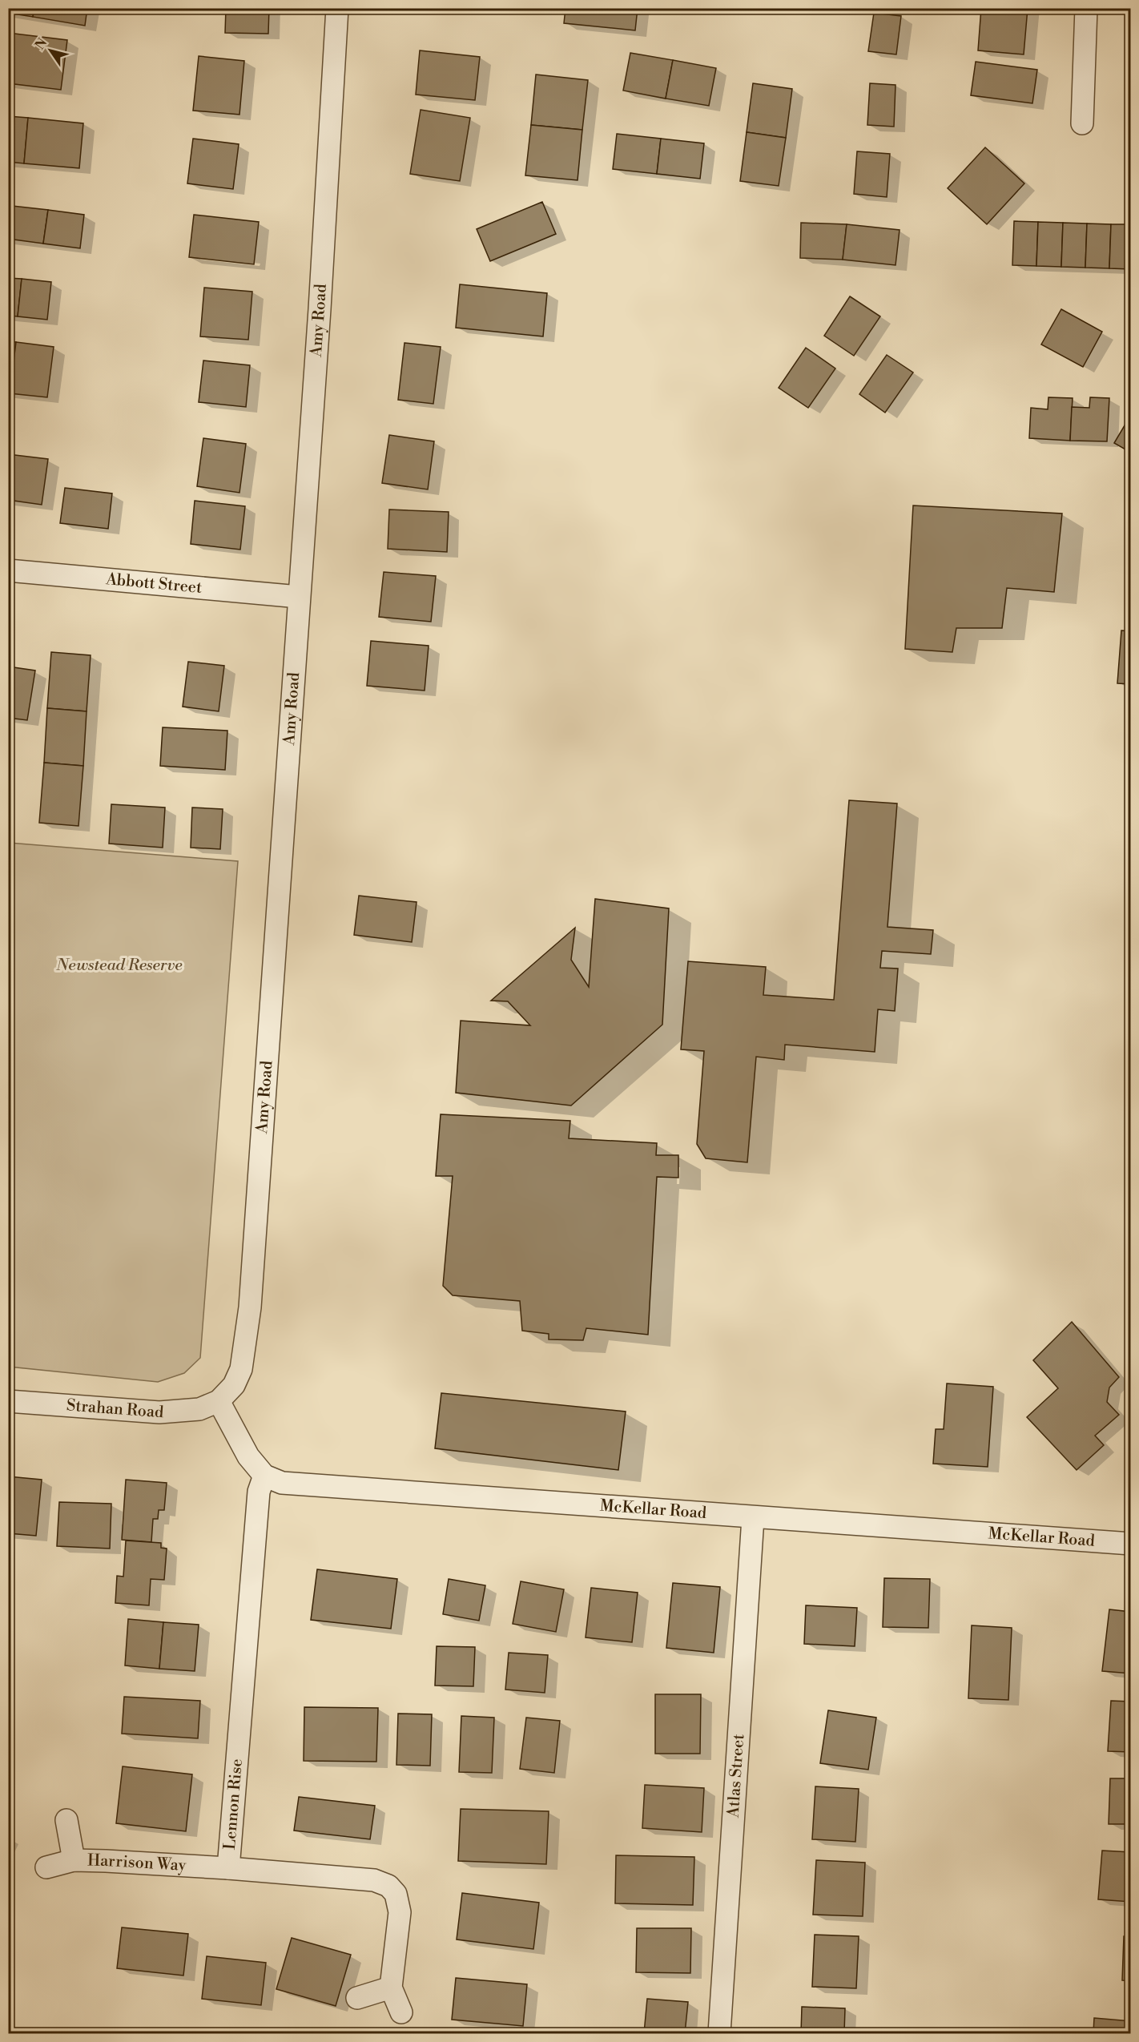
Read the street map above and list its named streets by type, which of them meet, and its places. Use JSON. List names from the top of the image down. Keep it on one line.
{"streets":{"street":["Amy Road","Abbott Street","Strahan Road","McKellar Road","Atlas Street","Lennon Rise","Harrison Way"]},"crossings":[["Amy Road","Abbott Street"],["Amy Road","Strahan Road"],["McKellar Road","Atlas Street"],["McKellar Road","Lennon Rise"],["Lennon Rise","Harrison Way"]],"parks":["Newstead Reserve"],"north":"top left"}
